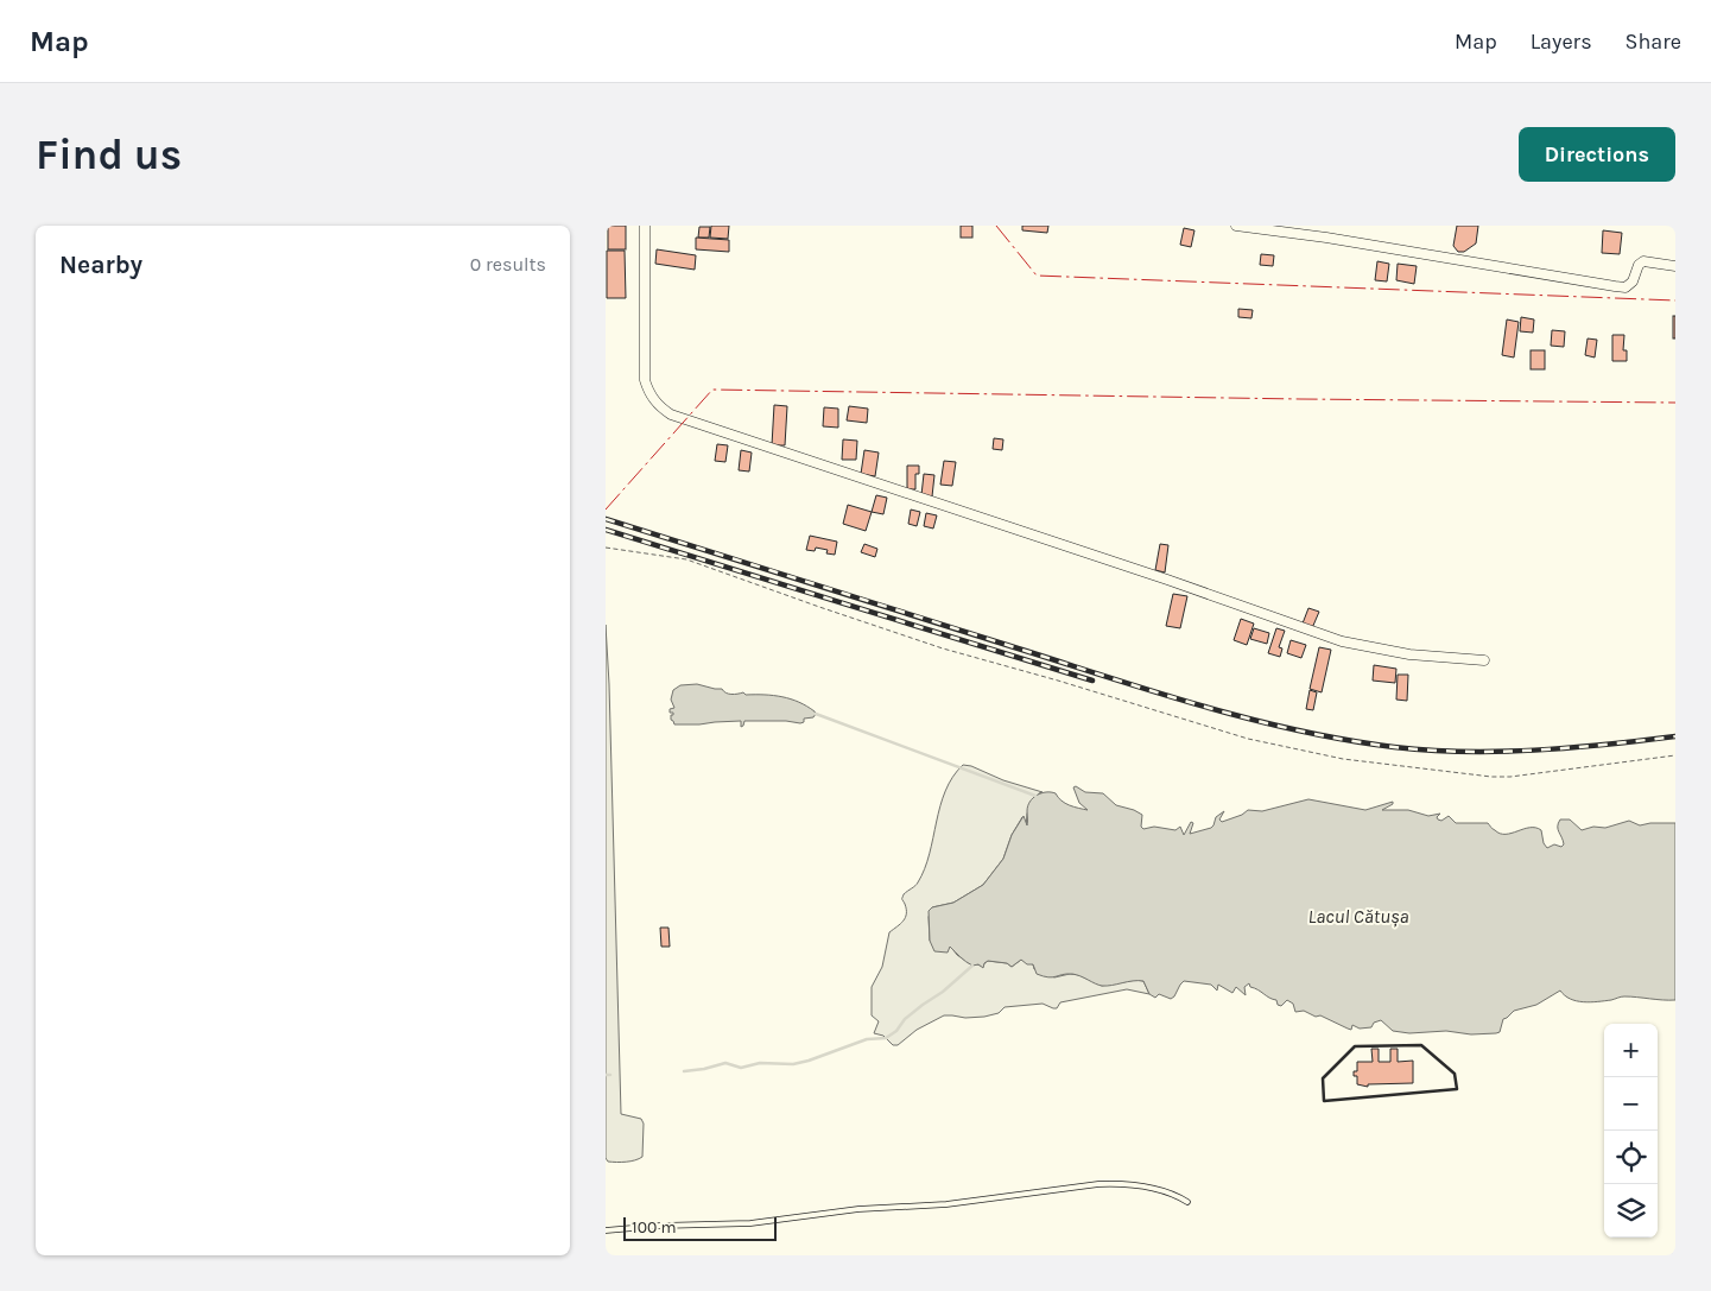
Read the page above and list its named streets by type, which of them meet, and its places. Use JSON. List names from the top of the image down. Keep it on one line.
{"water":["Lacul Cătușa"],"scale_bar":"100 m","page":{"header":"Map","nav":["Map","Layers","Share"],"buttons":"Directions","title":"Find us","heading":["Nearby","0 results"],"map_buttons":["+","−"],"scale":"100 m"}}
